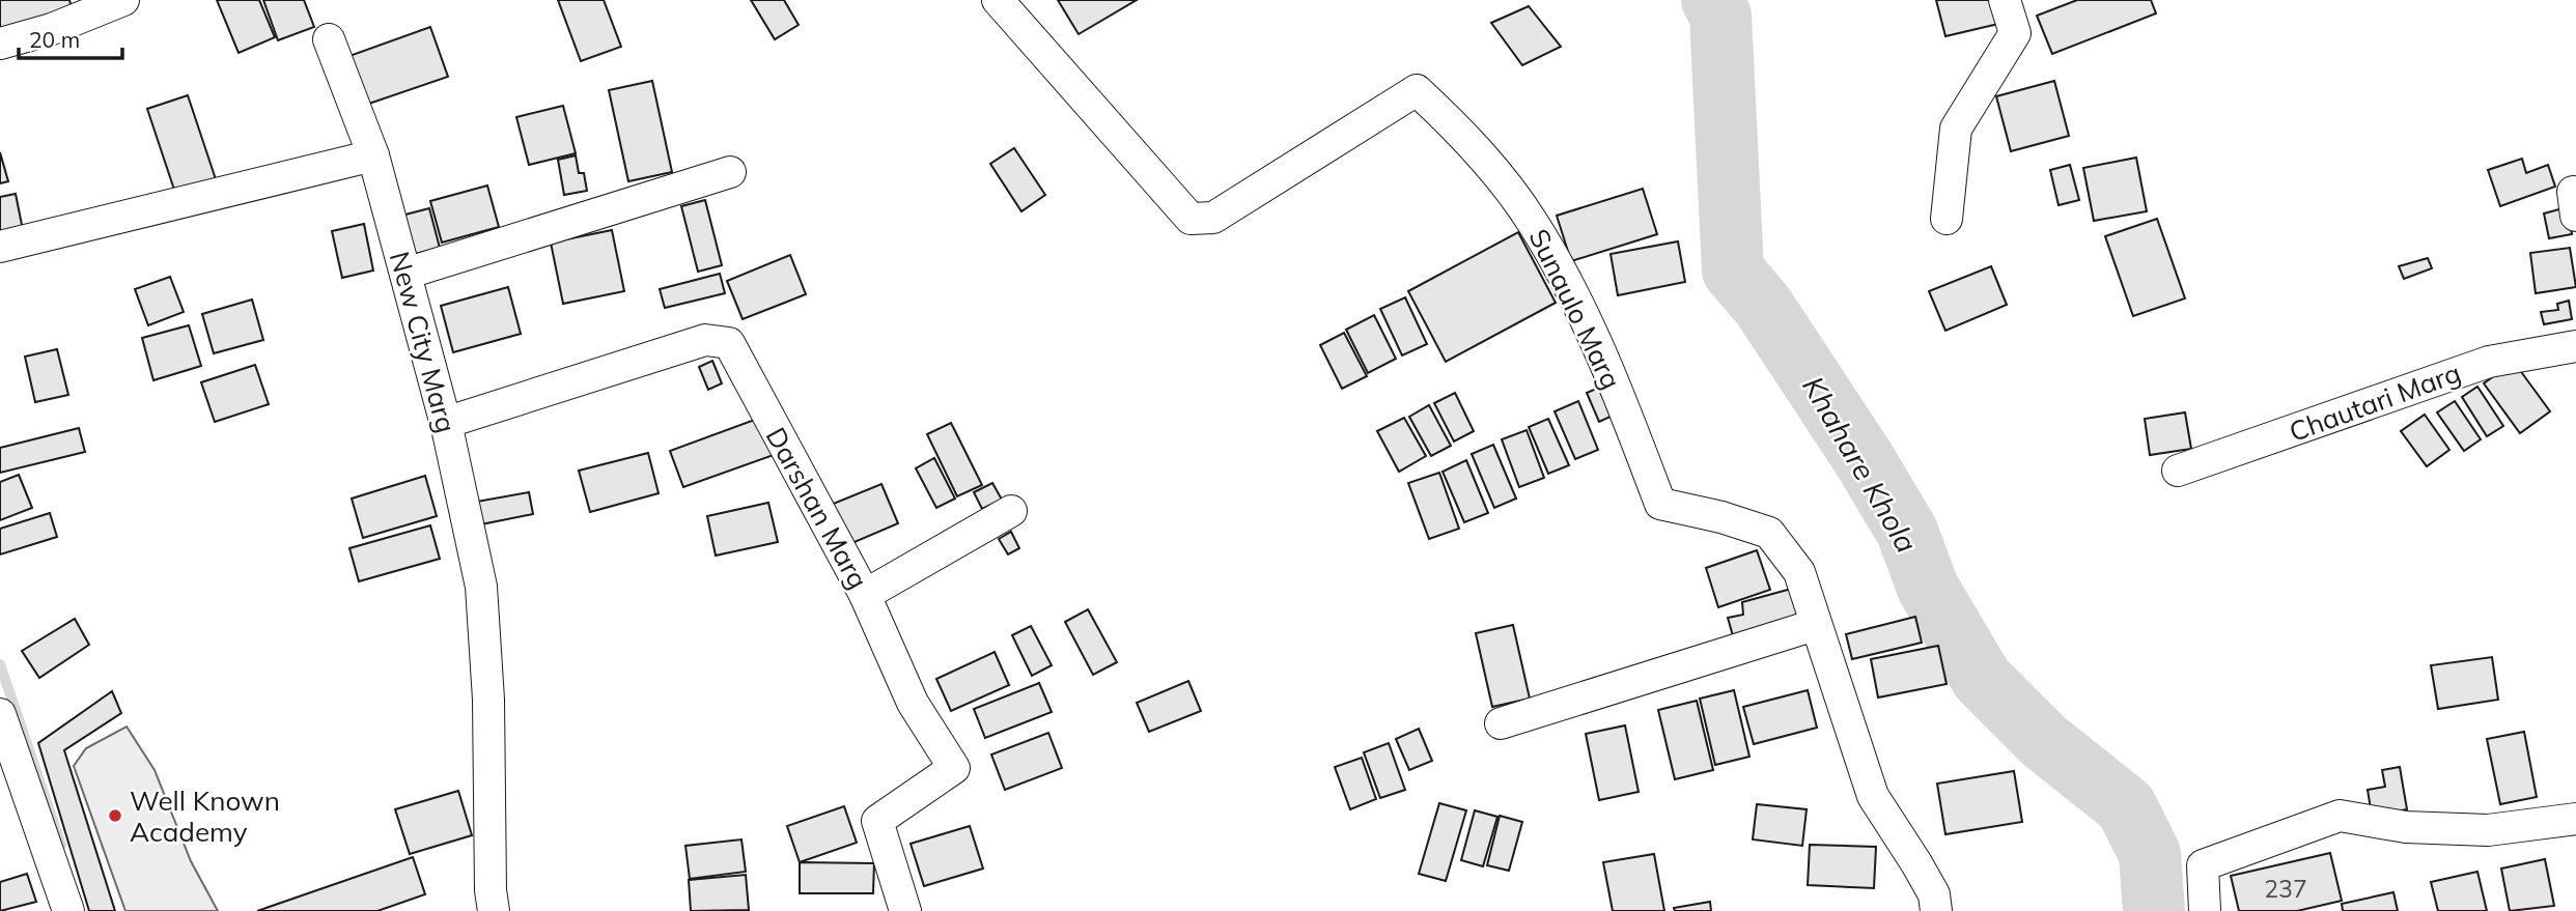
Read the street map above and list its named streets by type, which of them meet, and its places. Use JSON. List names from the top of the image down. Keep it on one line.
{"streets":{"street":["Sunaulo Marg","New City Marg","Chautari Marg","Darshan Marg"]},"crossings":[["New City Marg","Darshan Marg"]],"water":["Khahare Khola"],"places":["Well Known Academy"],"house_numbers":["237"],"scale_bar":"20 m"}
